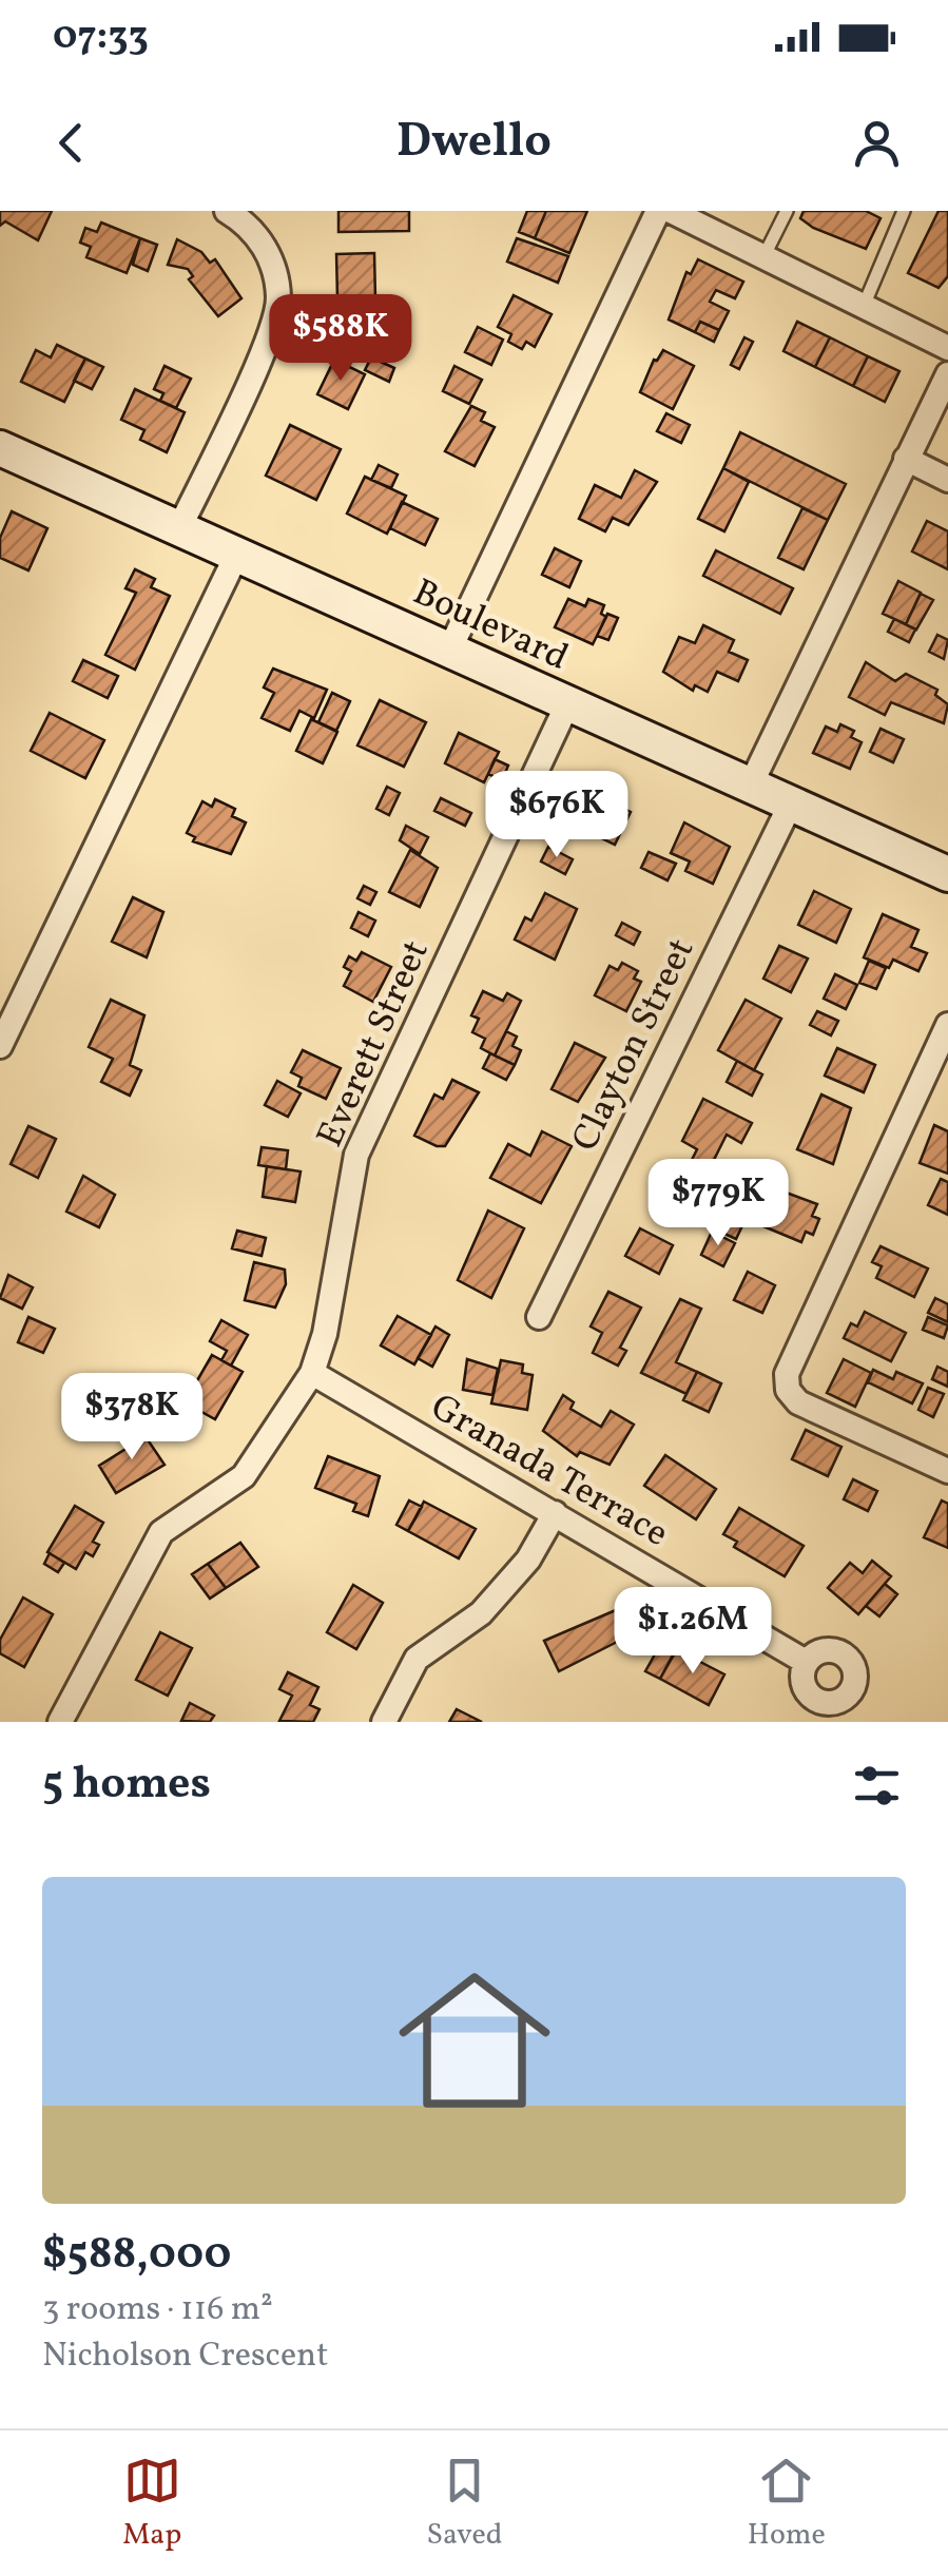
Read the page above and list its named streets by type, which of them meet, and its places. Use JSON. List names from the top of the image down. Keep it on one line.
{"streets":{"street":["Boulevard","Everett Street","Clayton Street","Granada Terrace"]},"crossings":[["Boulevard","Everett Street"],["Boulevard","Clayton Street"],["Everett Street","Granada Terrace"]],"page":{"status":"07:33","header":"Dwello","price":["$588K","$676K","$779K","$378K","$1.26M"],"heading":"5 homes","list":[{"name":"$588,000","note":"3 rooms · 116 m² · Nicholson Crescent"}],"tabs":["Map","Saved","Home"]}}
